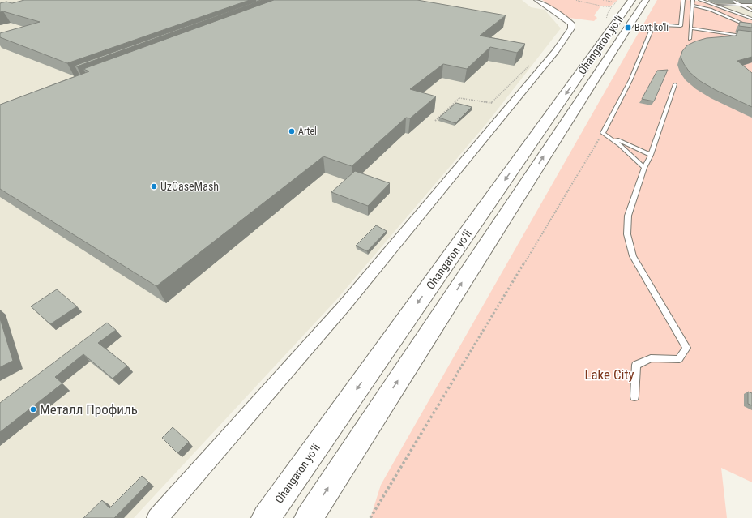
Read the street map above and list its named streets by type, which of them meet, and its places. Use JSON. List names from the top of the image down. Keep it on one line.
{"streets":{"highway":["Ohangaron yoʻli"]},"parks":["Lake City"],"places":{"transit":["Baxt ko'li"],"other":["Artel","UzCaseMash","Металл Профиль"]}}
